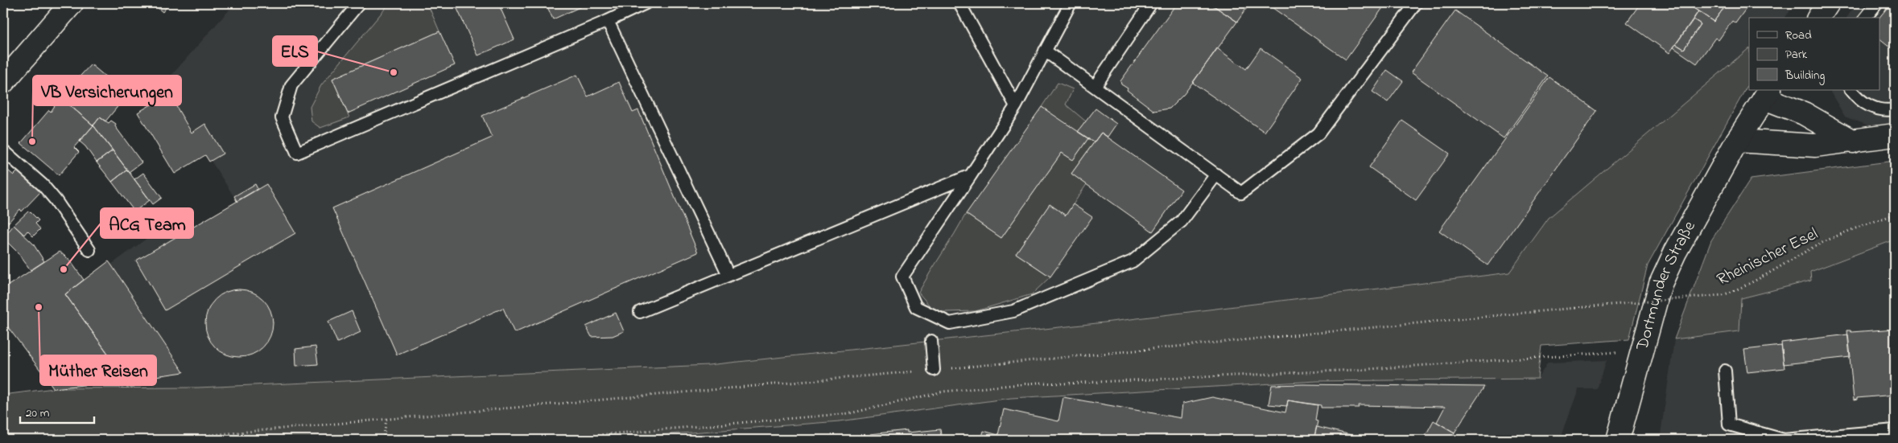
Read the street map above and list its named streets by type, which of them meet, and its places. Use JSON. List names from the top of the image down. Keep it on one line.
{"streets":{"main road":["Dortmunder Straße"],"path":["Rheinischer Esel"]},"places":["ELS","VB Versicherungen","ACG Team","Müther Reisen"],"legend":["Road","Park","Building"],"scale_bar":"20 m"}
